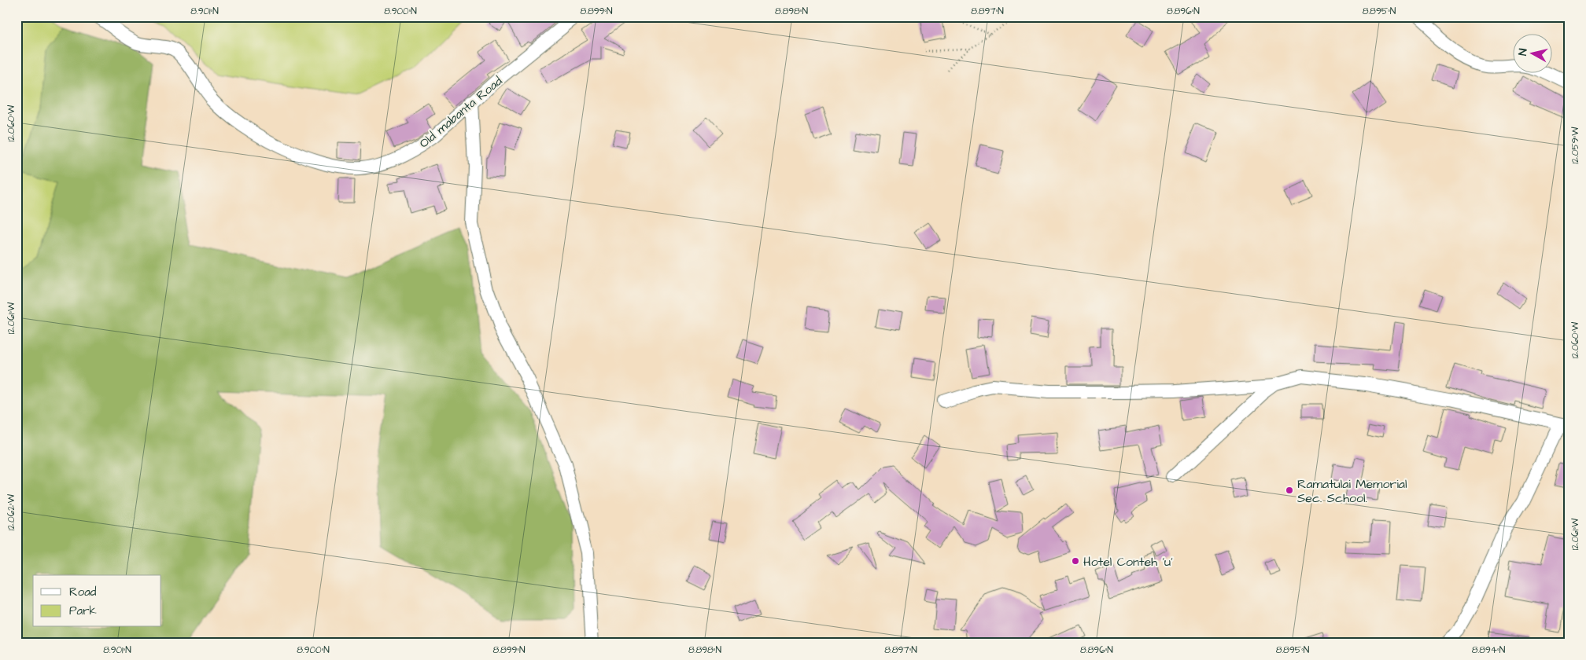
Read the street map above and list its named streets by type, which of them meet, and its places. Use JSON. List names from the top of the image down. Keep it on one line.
{"streets":{"street":["Old mabanta Road"]},"places":["Ramatulai Memorial Sec. School.","Hotel Conteh 'u'"],"legend":["Road","Park"],"north":"left","coordinates":["8.901°N","8.900°N","8.899°N","8.898°N","8.897°N","8.896°N","8.895°N","12.060°W","12.059°W","12.061°W","12.062°W","8.894°N"]}
